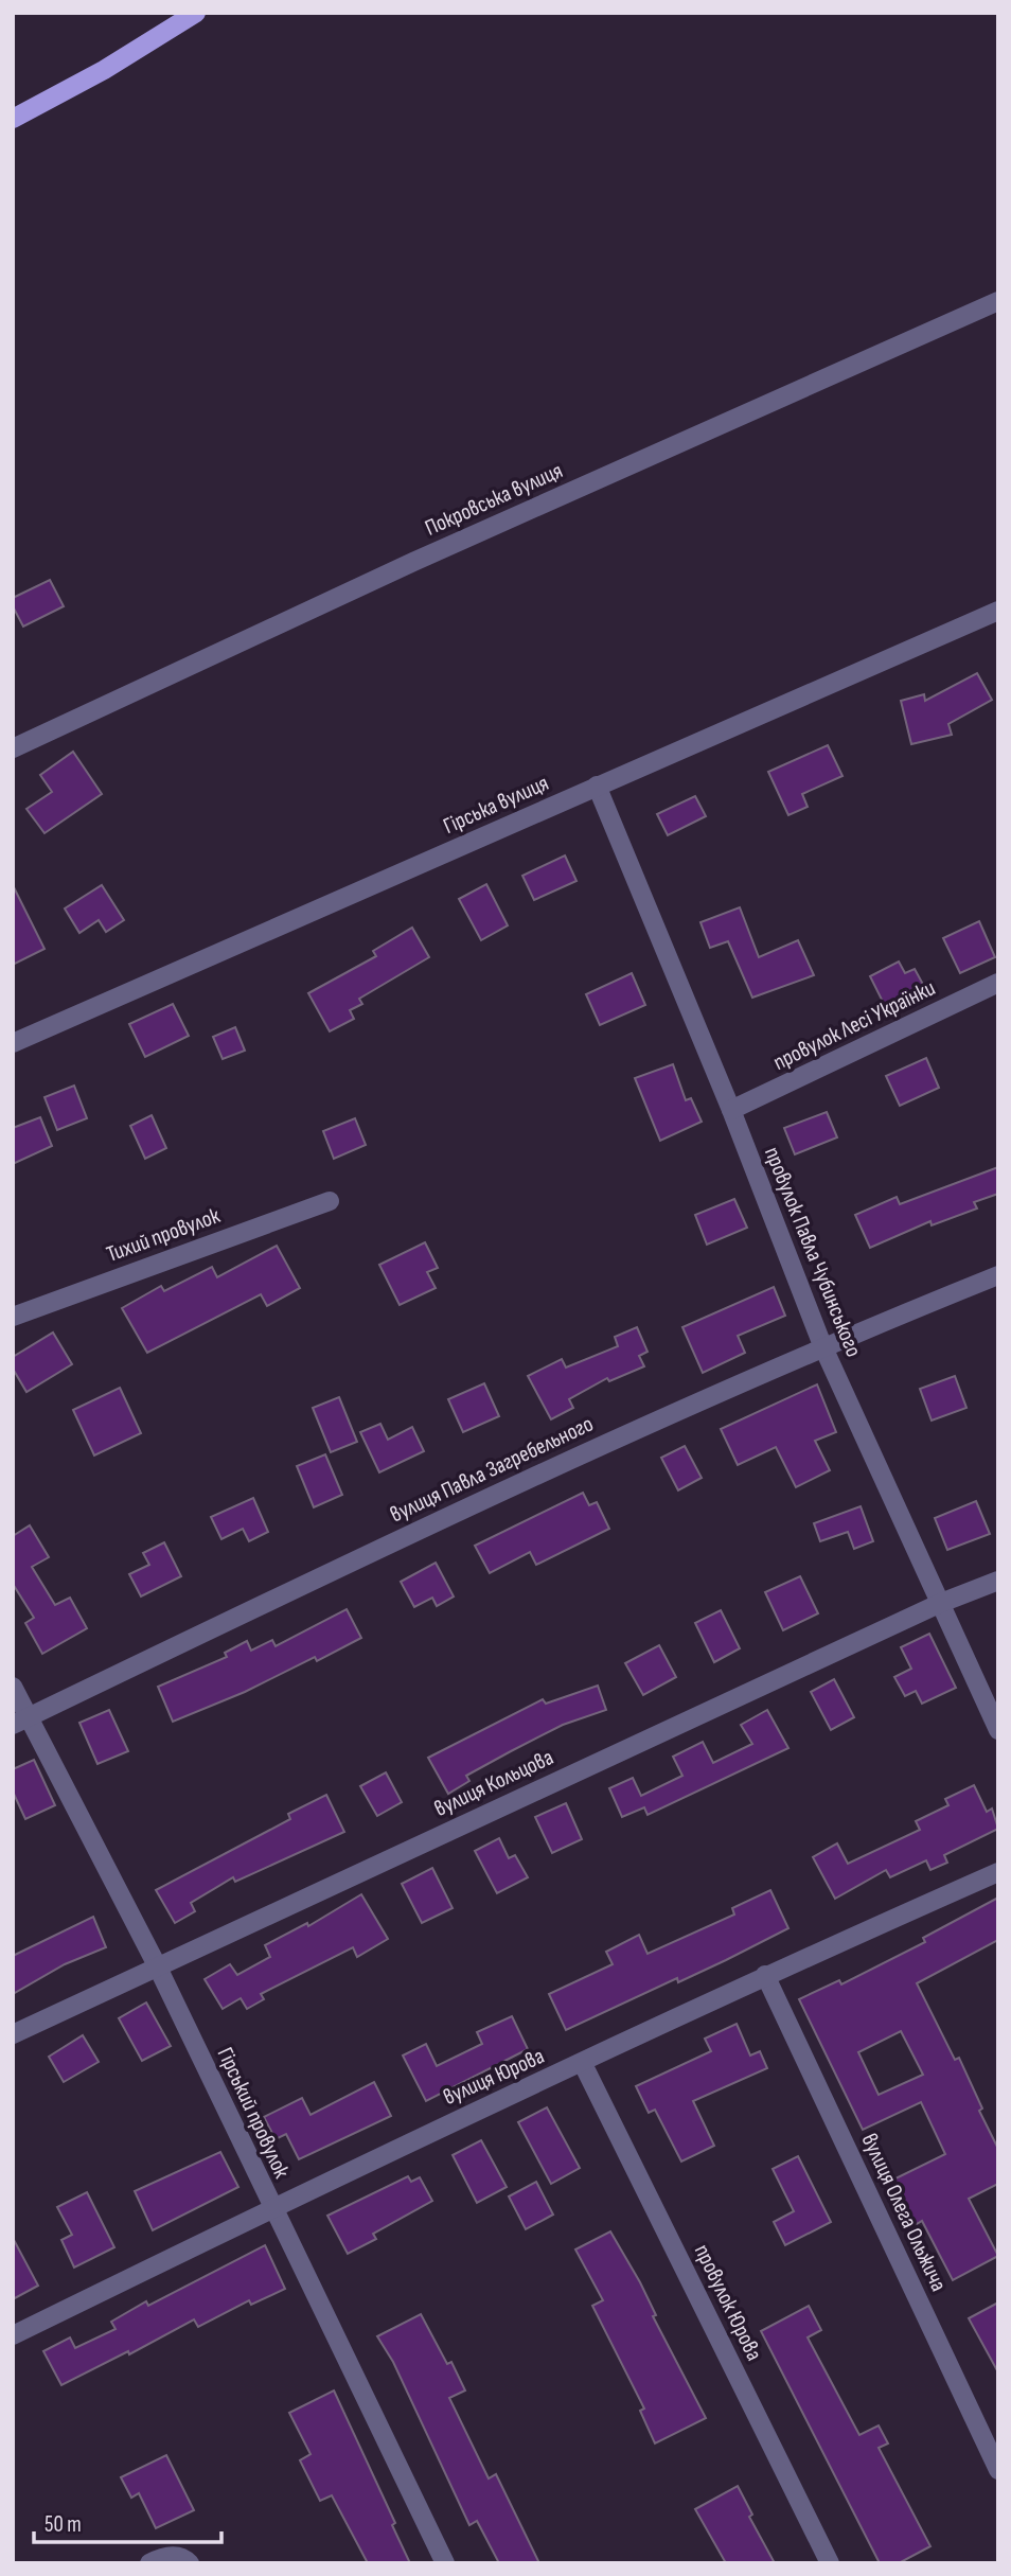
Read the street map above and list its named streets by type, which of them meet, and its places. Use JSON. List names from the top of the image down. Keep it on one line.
{"streets":{"street":["Покровська вулиця","Гірська вулиця","провулок Лесі Українки","Тихий провулок","провулок Павла Чубинського","вулиця Павла Загребельного","вулиця Кольцова","вулиця Юрова","Гірський провулок","вулиця Олега Ольжича","провулок Юрова"]},"crossings":[["Гірська вулиця","провулок Павла Чубинського"],["провулок Лесі Українки","провулок Павла Чубинського"],["провулок Павла Чубинського","вулиця Павла Загребельного"],["провулок Павла Чубинського","вулиця Кольцова"],["вулиця Павла Загребельного","Гірський провулок"],["вулиця Кольцова","Гірський провулок"],["вулиця Юрова","Гірський провулок"],["вулиця Юрова","вулиця Олега Ольжича"],["вулиця Юрова","провулок Юрова"]],"scale_bar":"50 m"}
